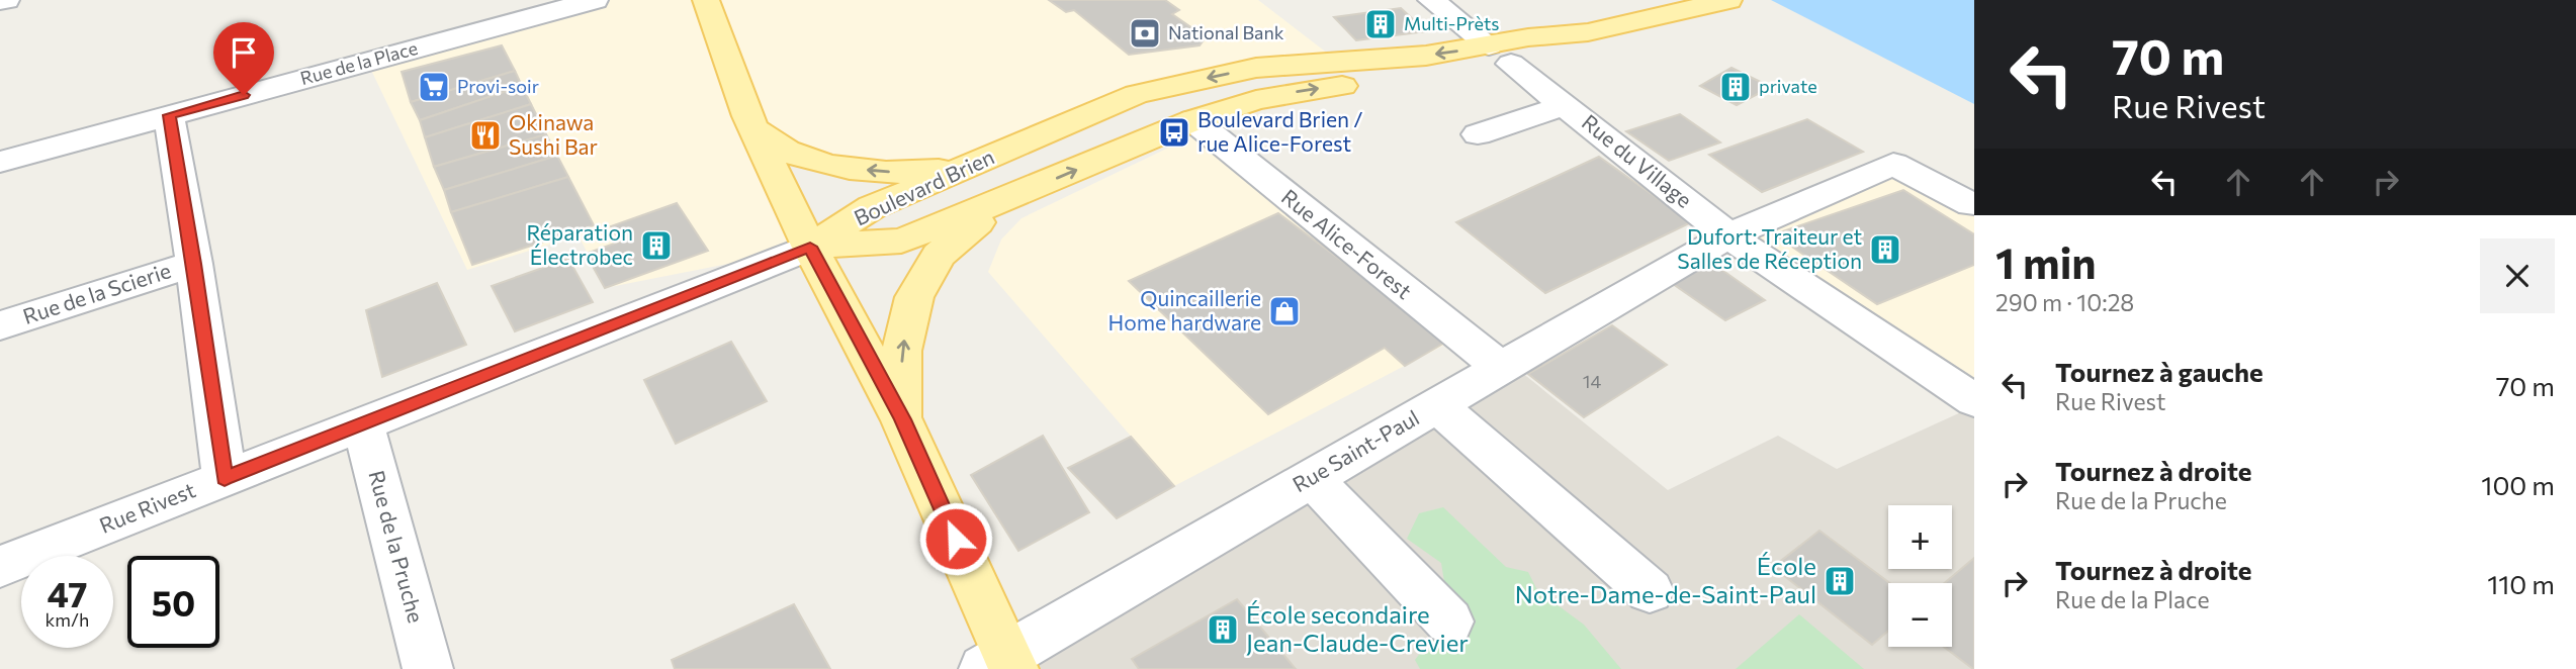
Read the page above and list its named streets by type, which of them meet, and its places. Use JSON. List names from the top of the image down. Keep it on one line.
{"streets":{"main road":["Boulevard Brien"],"street":["Rue de la Place","Rue du Village","Rue Alice-Forest","Rue de la Scierie","Rue Saint-Paul","Rue Rivest","Rue de la Pruche"]},"crossings":[["Rue du Village","Boulevard Brien"],["Rue du Village","Rue Saint-Paul"],["Boulevard Brien","Rue Alice-Forest"],["Boulevard Brien","Rue Rivest"],["Rue Alice-Forest","Rue Saint-Paul"],["Rue Rivest","Rue de la Pruche"]],"places":{"building":["Multi-Prèts","private","Réparation Électrobec","Dufort: Traiteur et Salles de Réception","École Notre-Dame-de-Saint-Paul","École secondaire Jean-Claude-Crevier"],"bank":["National Bank"],"supermarket":["Provi-soir"],"bus stop":["Boulevard Brien / rue Alice-Forest"],"restaurant":["Okinawa Sushi Bar"],"shop":["Quincaillerie Home hardware"]},"house_numbers":["14"],"page":{"turn":["70 m","Rue Rivest"],"heading":["1 min","290 m · 10:28"],"list":[{"name":"Tournez à gauche","note":"Rue Rivest","value":"70 m"},{"name":"Tournez à droite","note":"Rue de la Pruche","value":"100 m"},{"name":"Tournez à droite","note":"Rue de la Place","value":"110 m"}],"map_buttons":["+","−"],"speed":"47 km/h","limit":"50"}}
